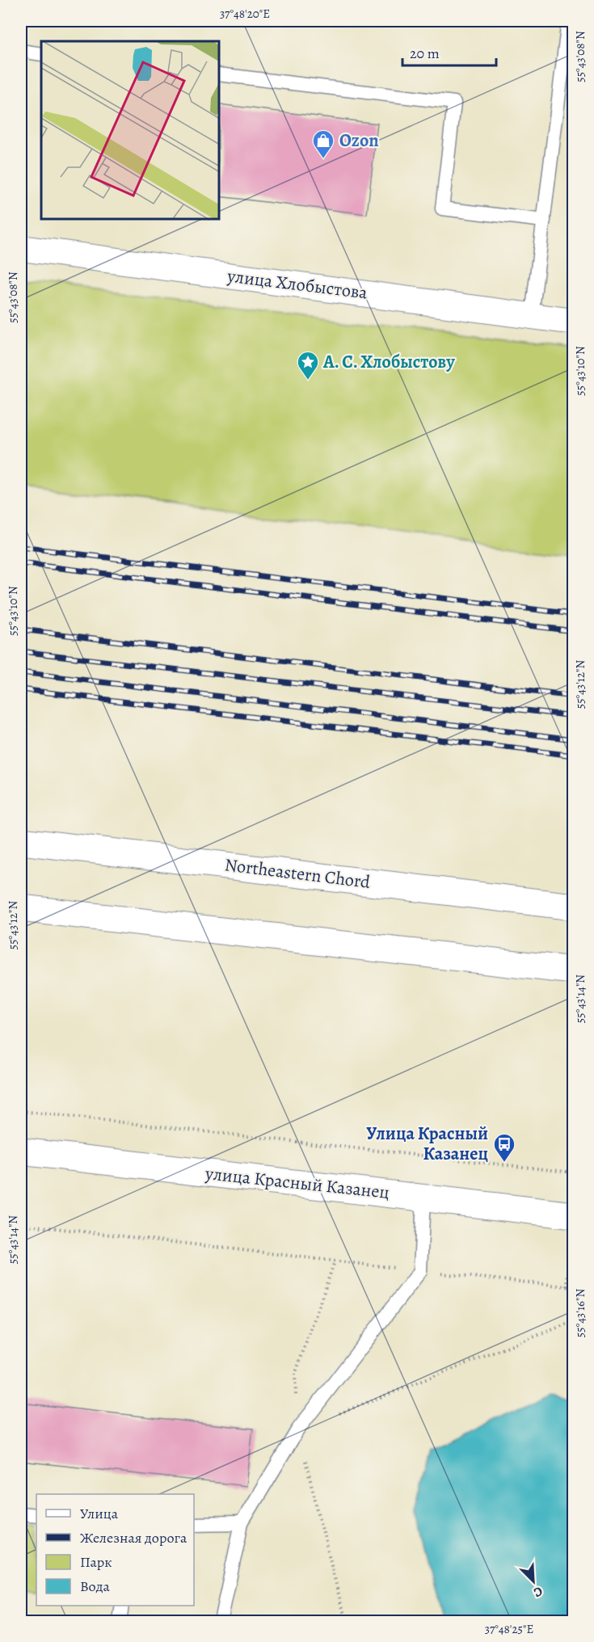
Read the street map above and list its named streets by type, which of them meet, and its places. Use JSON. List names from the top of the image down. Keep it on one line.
{"streets":{"main road":["Northeastern Chord","улица Красный Казанец"],"street":["улица Хлобыстова"]},"places":{"shop":["Ozon"],"place":["А. С. Хлобыстову"],"bus stop":["Улица Красный Казанец"]},"legend":["Улица","Железная дорога","Парк","Вода"],"scale_bar":"20 m","north":"bottom right","coordinates":["37°48'20\"E","55°43'08\"N","55°43'10\"N","55°43'12\"N","55°43'14\"N","55°43'16\"N","37°48'25\"E"]}
